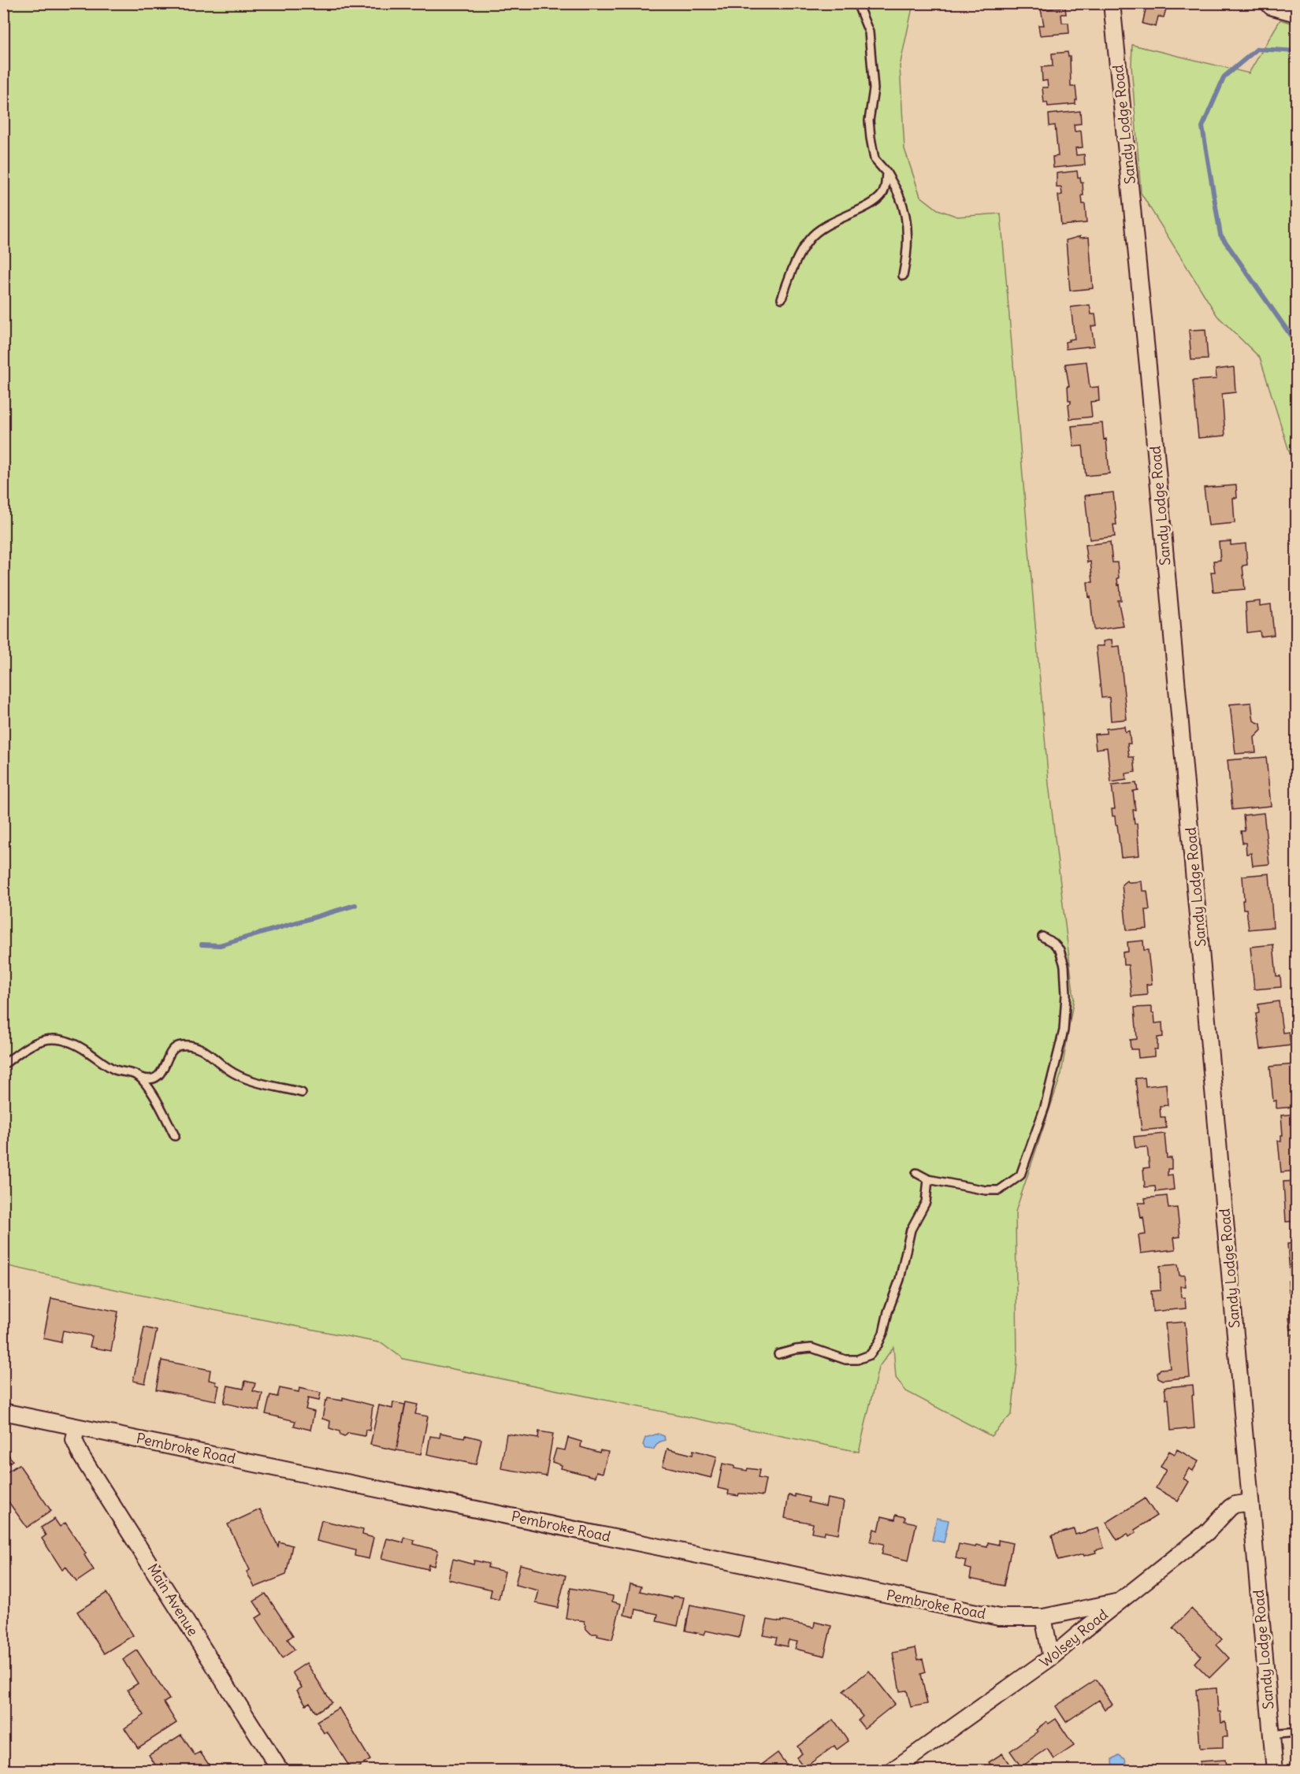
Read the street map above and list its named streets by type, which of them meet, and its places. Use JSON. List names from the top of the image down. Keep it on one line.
{"streets":{"street":["Sandy Lodge Road","Pembroke Road","Main Avenue","Wolsey Road"]},"crossings":[["Sandy Lodge Road","Wolsey Road"],["Pembroke Road","Main Avenue"],["Pembroke Road","Wolsey Road"]]}
